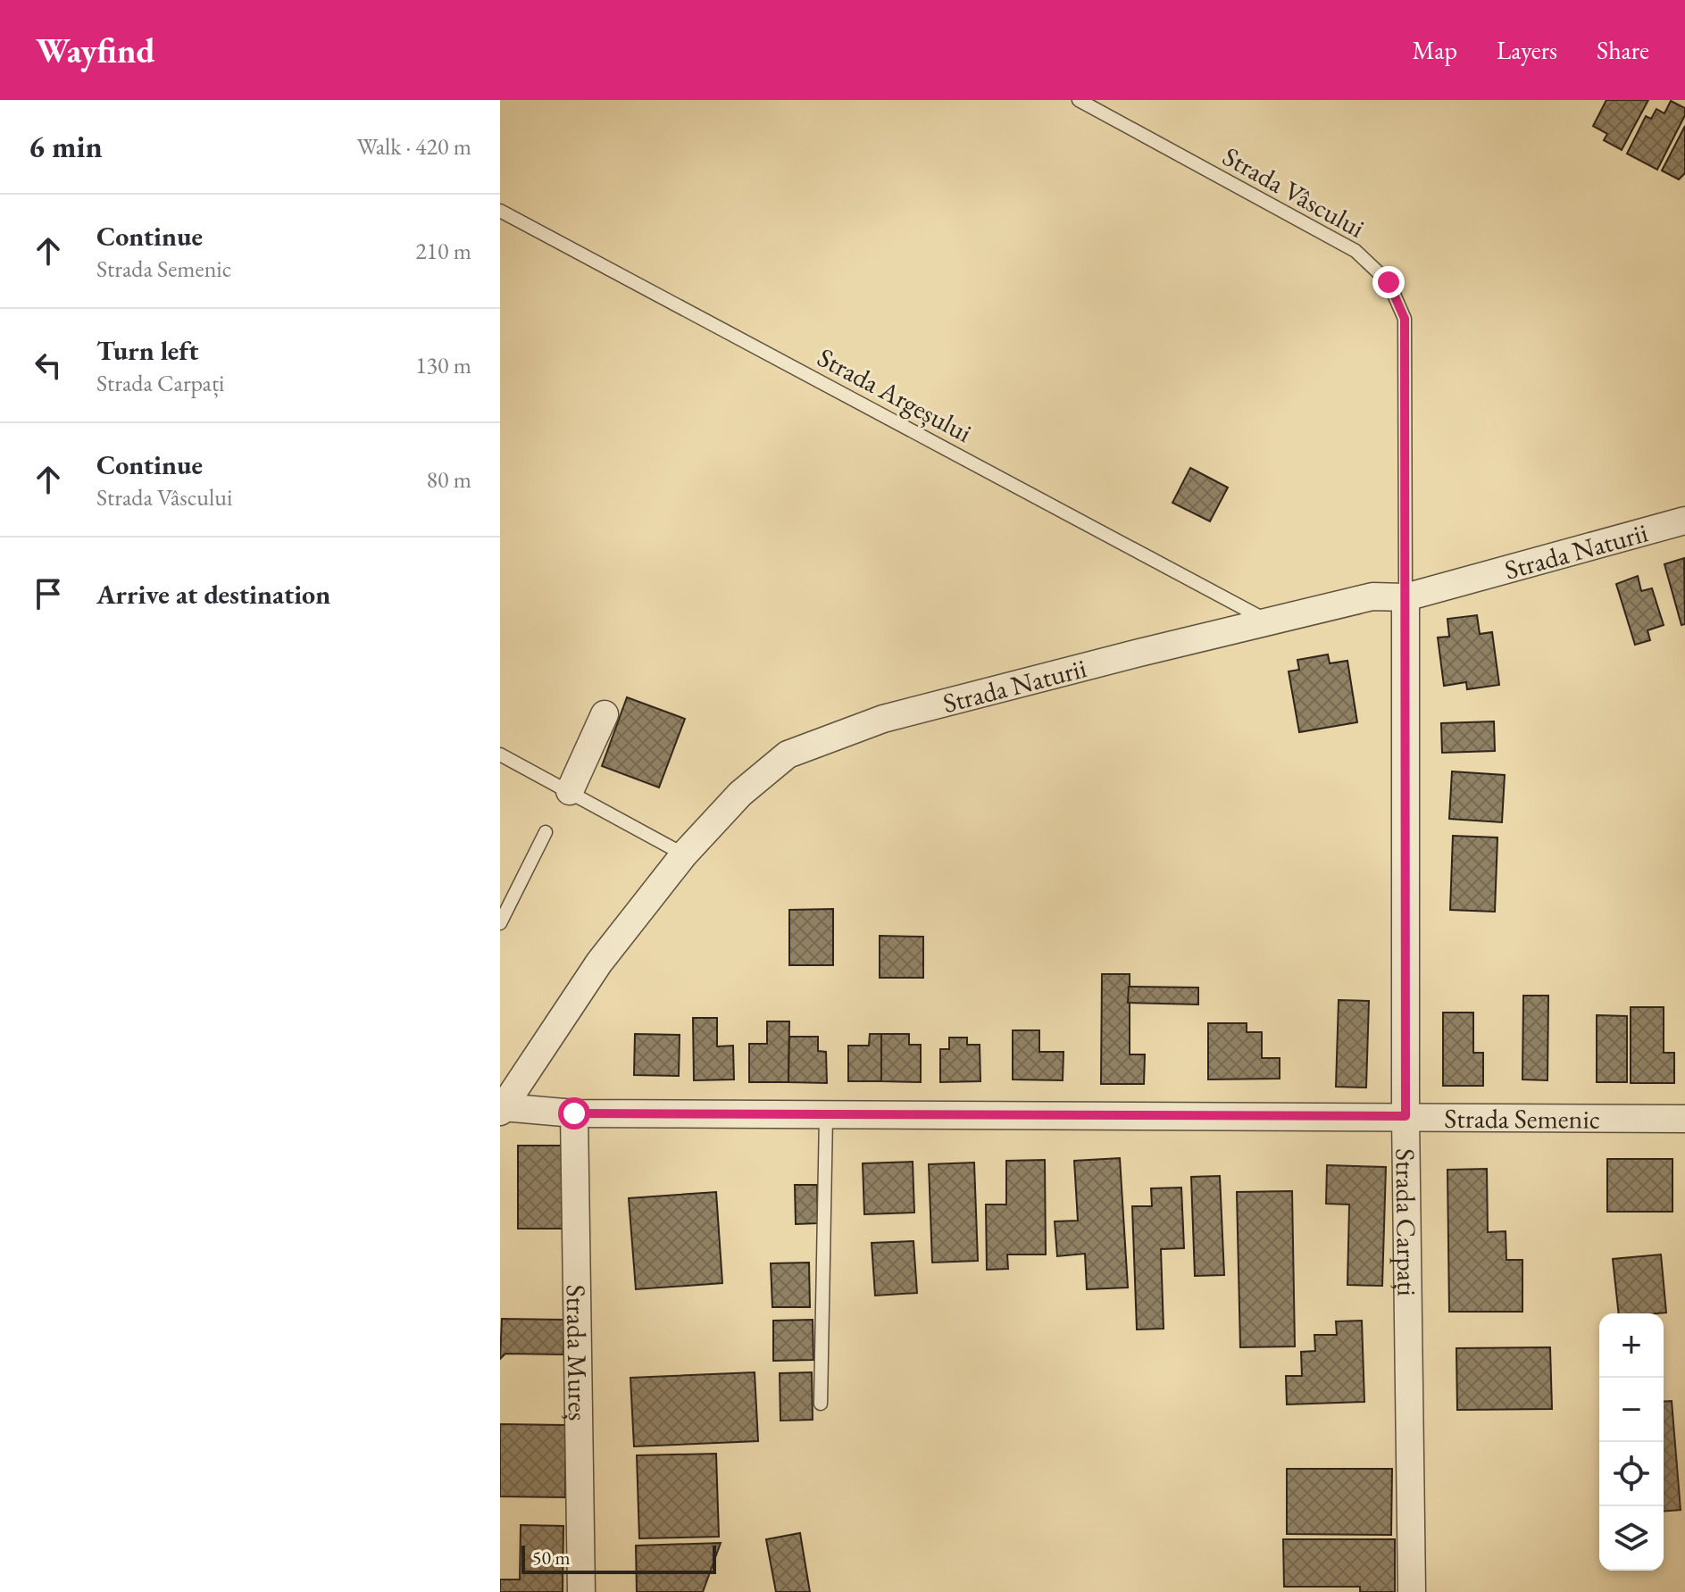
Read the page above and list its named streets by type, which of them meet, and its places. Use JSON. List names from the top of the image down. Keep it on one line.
{"streets":{"street":["Strada Naturii","Strada Semenic","Strada Carpați","Strada Mureș"],"lane":["Strada Vâscului","Strada Argeșului"]},"crossings":[["Strada Vâscului","Strada Naturii"],["Strada Vâscului","Strada Carpați"],["Strada Argeșului","Strada Naturii"],["Strada Naturii","Strada Semenic"],["Strada Naturii","Strada Carpați"],["Strada Semenic","Strada Carpați"],["Strada Semenic","Strada Mureș"]],"scale_bar":"50 m","page":{"header":"Wayfind","nav":["Map","Layers","Share"],"heading":["6 min","Walk · 420 m"],"list":[["Continue","Strada Semenic","210 m"],["Turn left","Strada Carpați","130 m"],["Continue","Strada Vâscului","80 m"],"Arrive at destination"],"map_buttons":["+","−"],"scale":"50 m"}}
